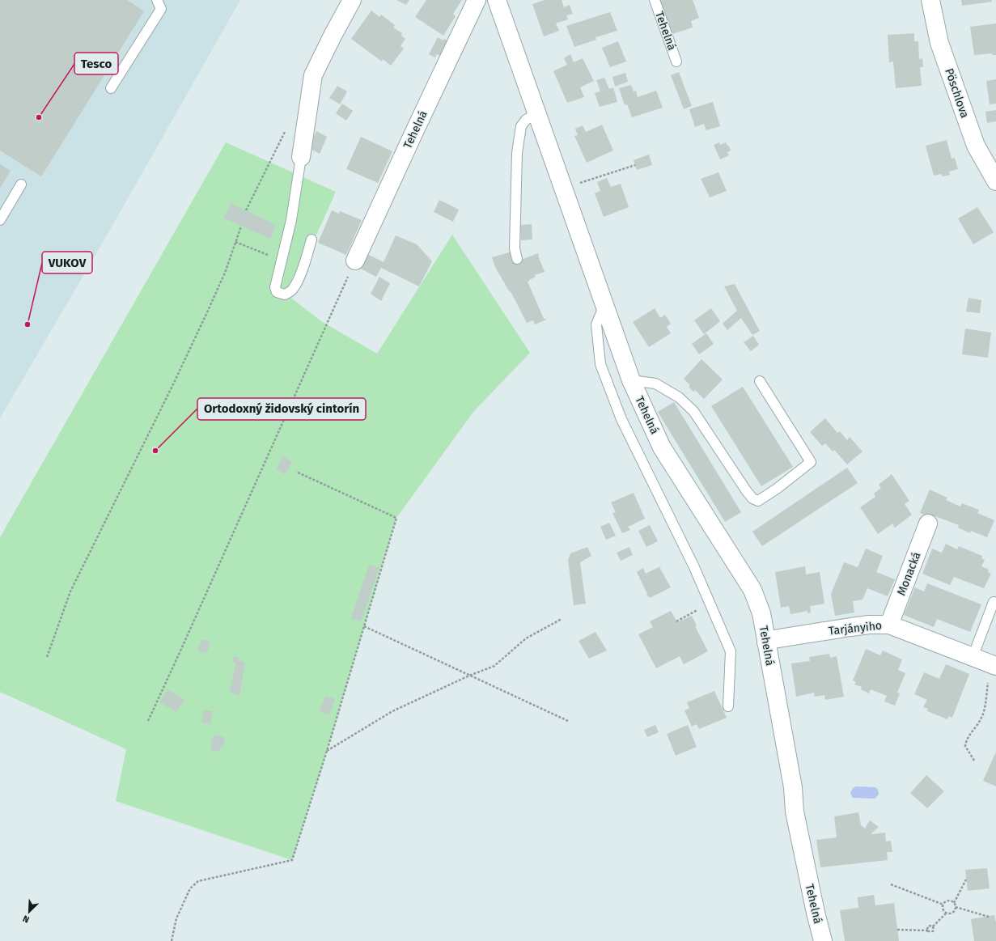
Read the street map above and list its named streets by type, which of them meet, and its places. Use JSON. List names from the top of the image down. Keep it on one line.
{"streets":{"street":["Tehelná","Pöschlova","Monacká","Tarjányiho"]},"crossings":[["Tehelná","Tarjányiho"],["Monacká","Tarjányiho"]],"places":["Tesco","VUKOV","Ortodoxný židovský cintorín"],"north":"bottom left"}
